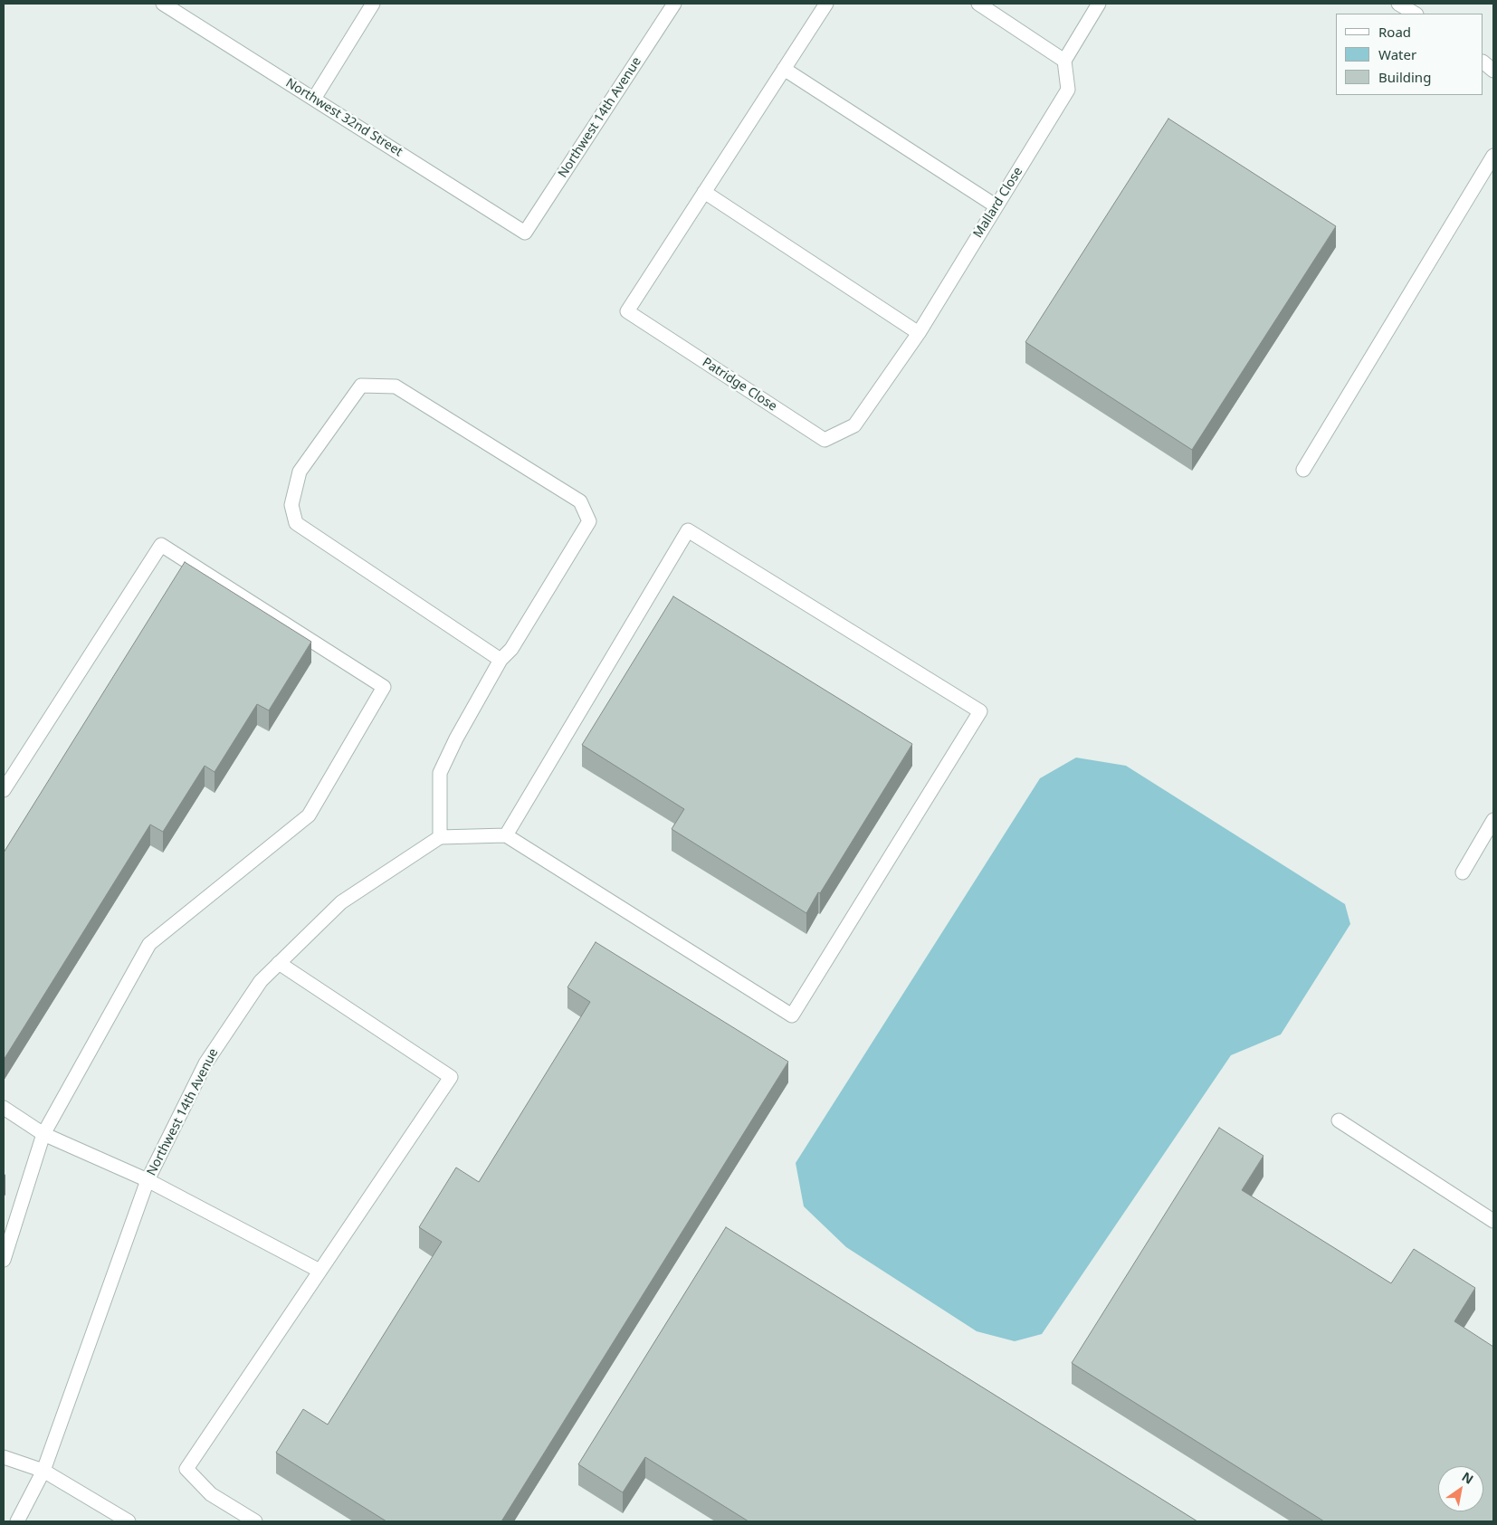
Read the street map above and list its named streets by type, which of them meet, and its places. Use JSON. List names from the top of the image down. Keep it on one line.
{"streets":{"street":["Northwest 32nd Street","Northwest 14th Avenue","Mallard Close","Patridge Close"]},"crossings":[["Northwest 32nd Street","Northwest 14th Avenue"],["Mallard Close","Patridge Close"]],"legend":["Road","Water","Building"],"north":"top right"}
